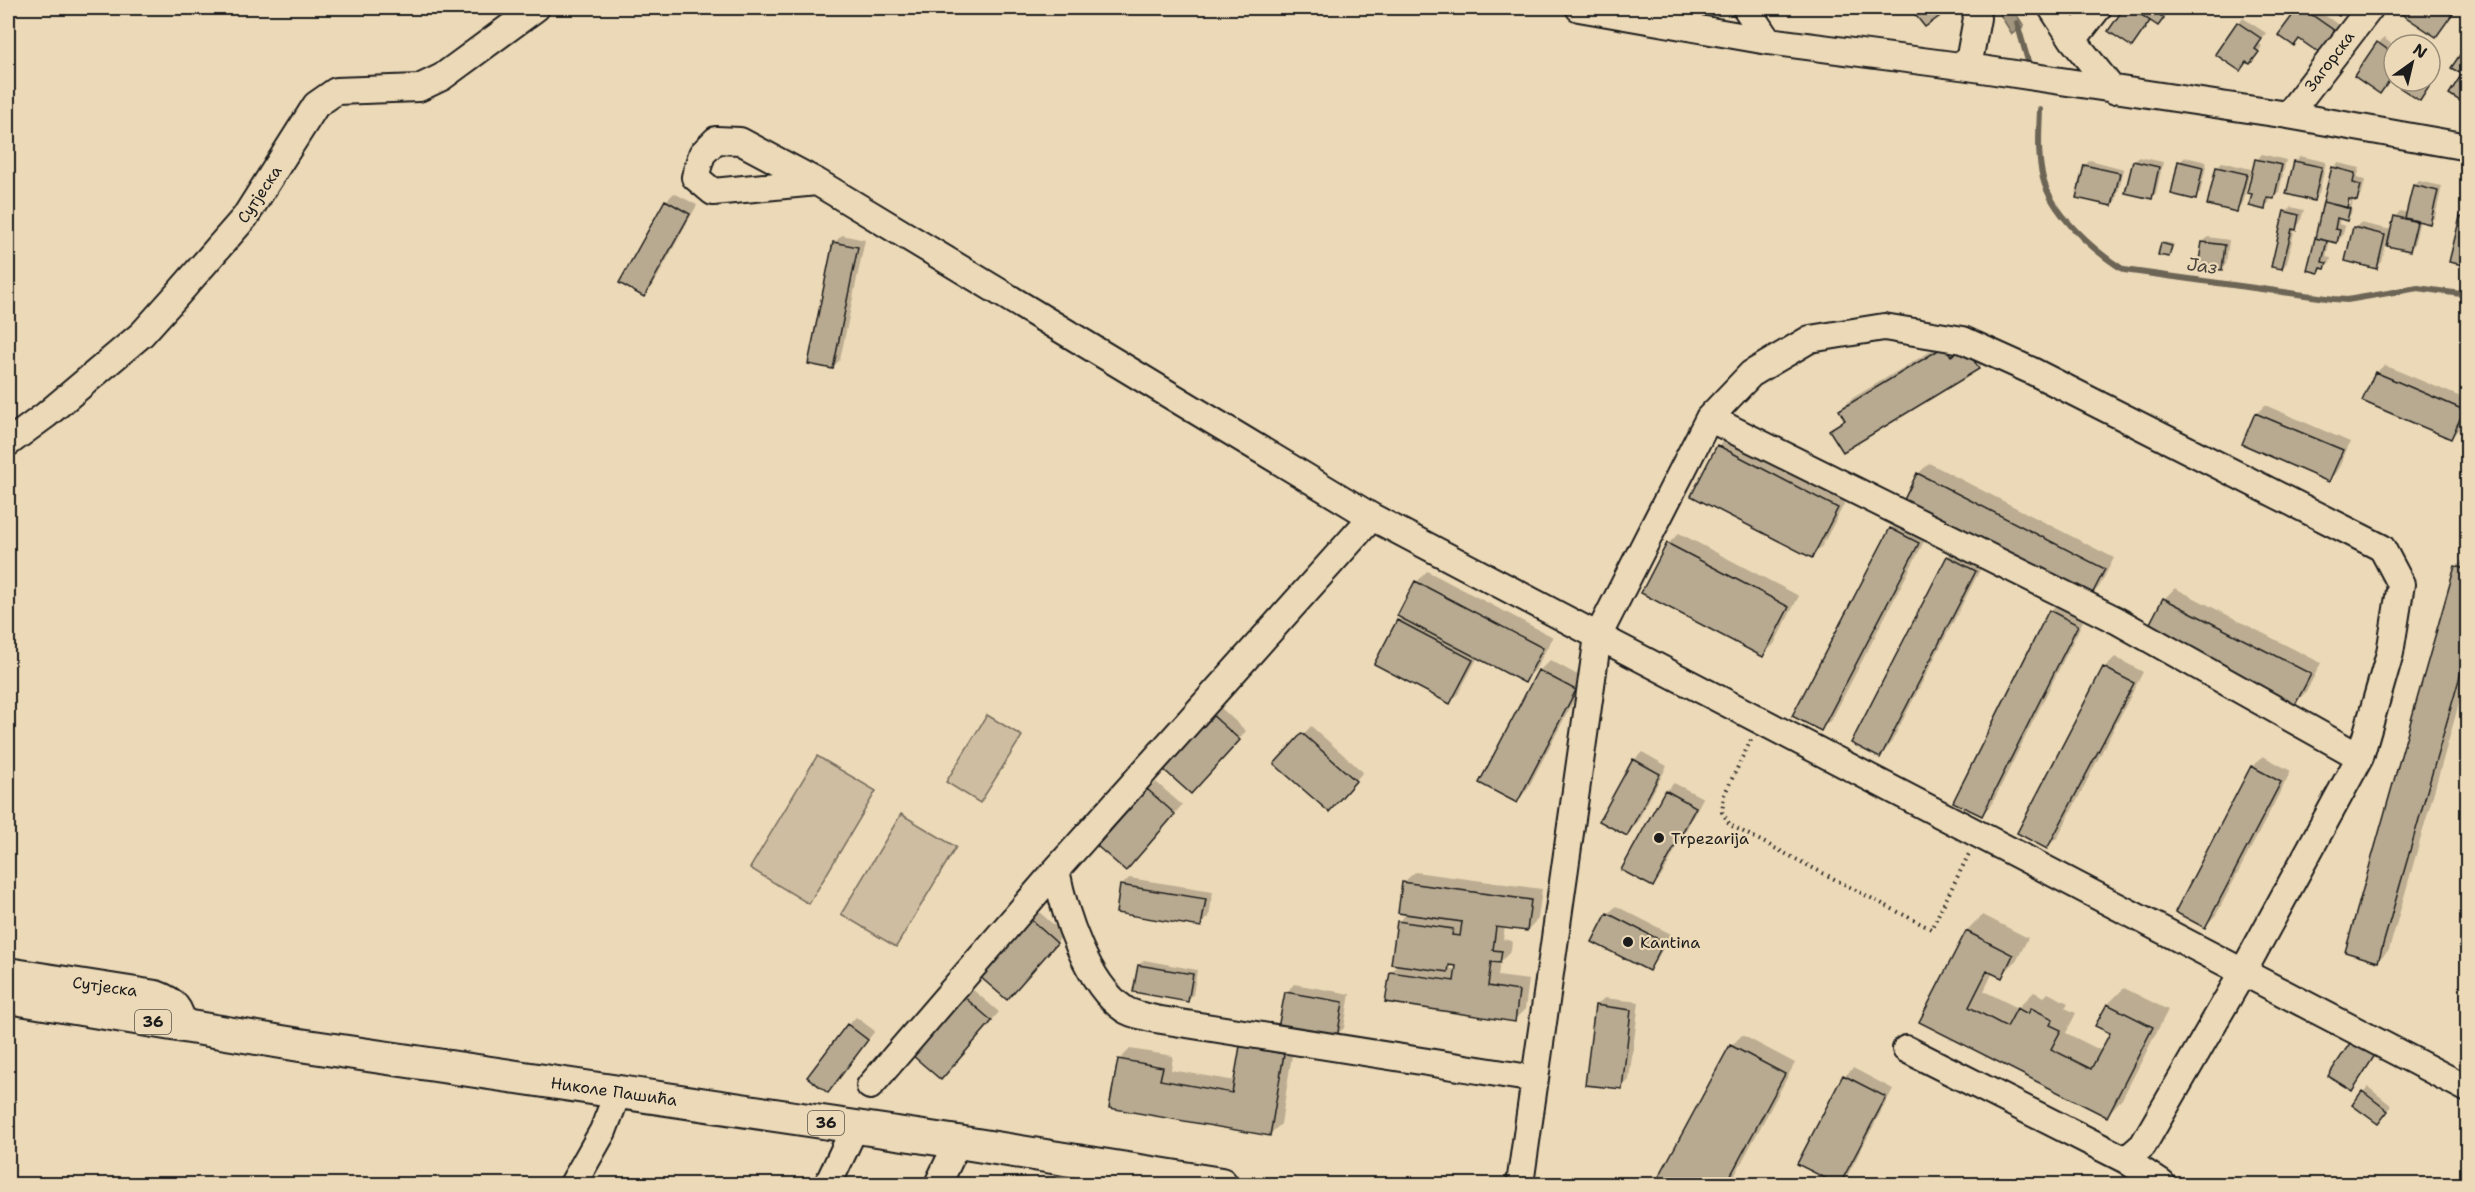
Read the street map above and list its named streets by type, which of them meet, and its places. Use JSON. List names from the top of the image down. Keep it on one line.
{"streets":{"main road":["36","Николе Пашића"],"street":["Загорска","Сутјеска"]},"crossings":[["Сутјеска","Николе Пашића"]],"water":["Јаз"],"places":["Trpezarija","Kantina"],"north":"top right"}
